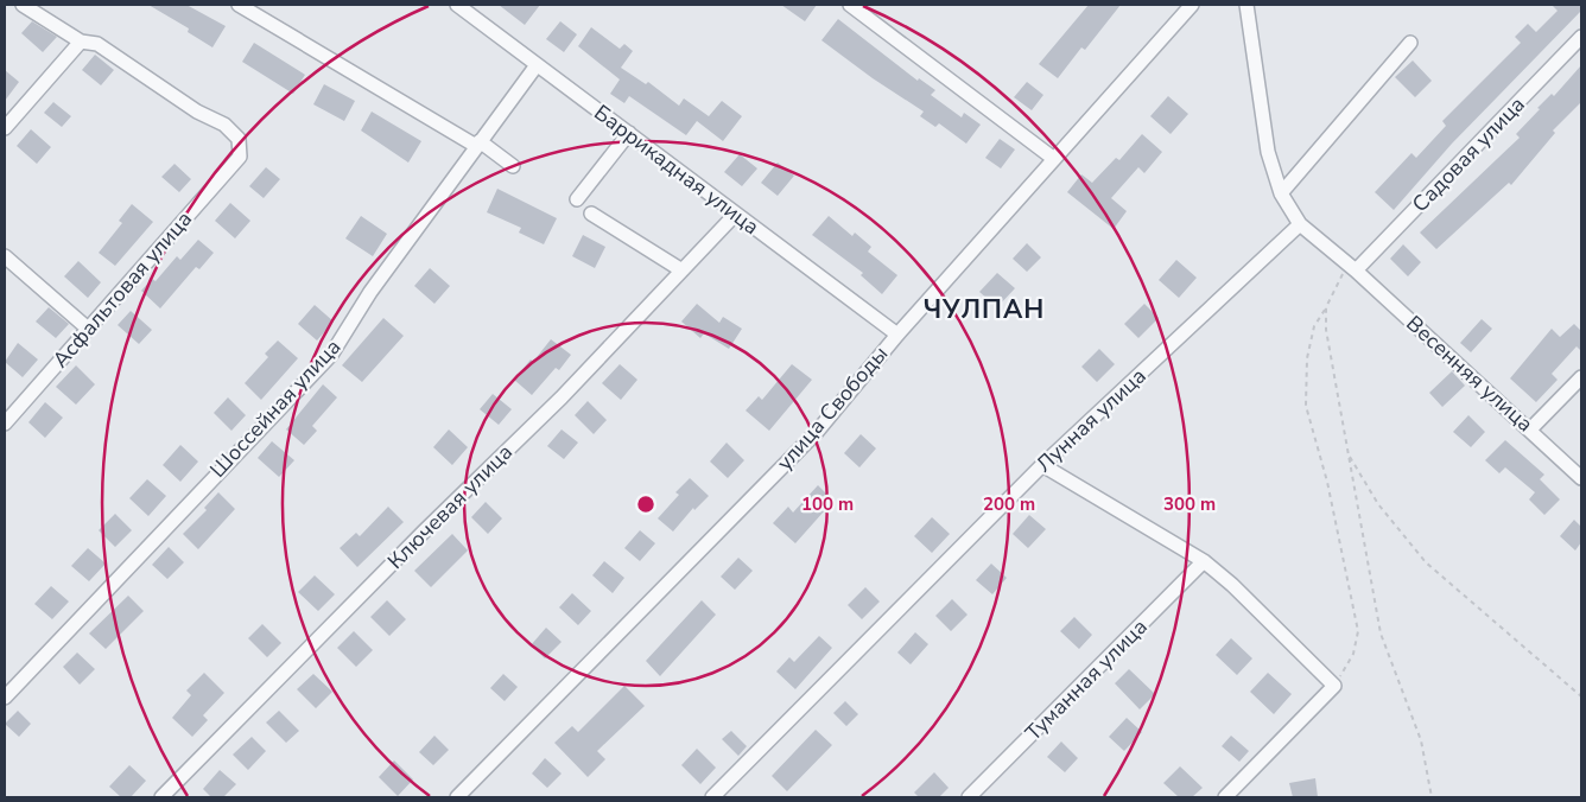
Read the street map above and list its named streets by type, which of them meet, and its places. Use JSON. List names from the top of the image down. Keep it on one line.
{"streets":{"street":["Садовая улица","Баррикадная улица","Асфальтовая улица","Весенняя улица","Шоссейная улица","улица Свободы","Лунная улица","Ключевая улица","Туманная улица"]},"crossings":[["Садовая улица","Весенняя улица"],["Баррикадная улица","Шоссейная улица"],["Баррикадная улица","улица Свободы"],["Баррикадная улица","Ключевая улица"],["Весенняя улица","Лунная улица"]],"districts":["ЧУЛПАН"],"rings":["100 m","200 m","300 m"]}
